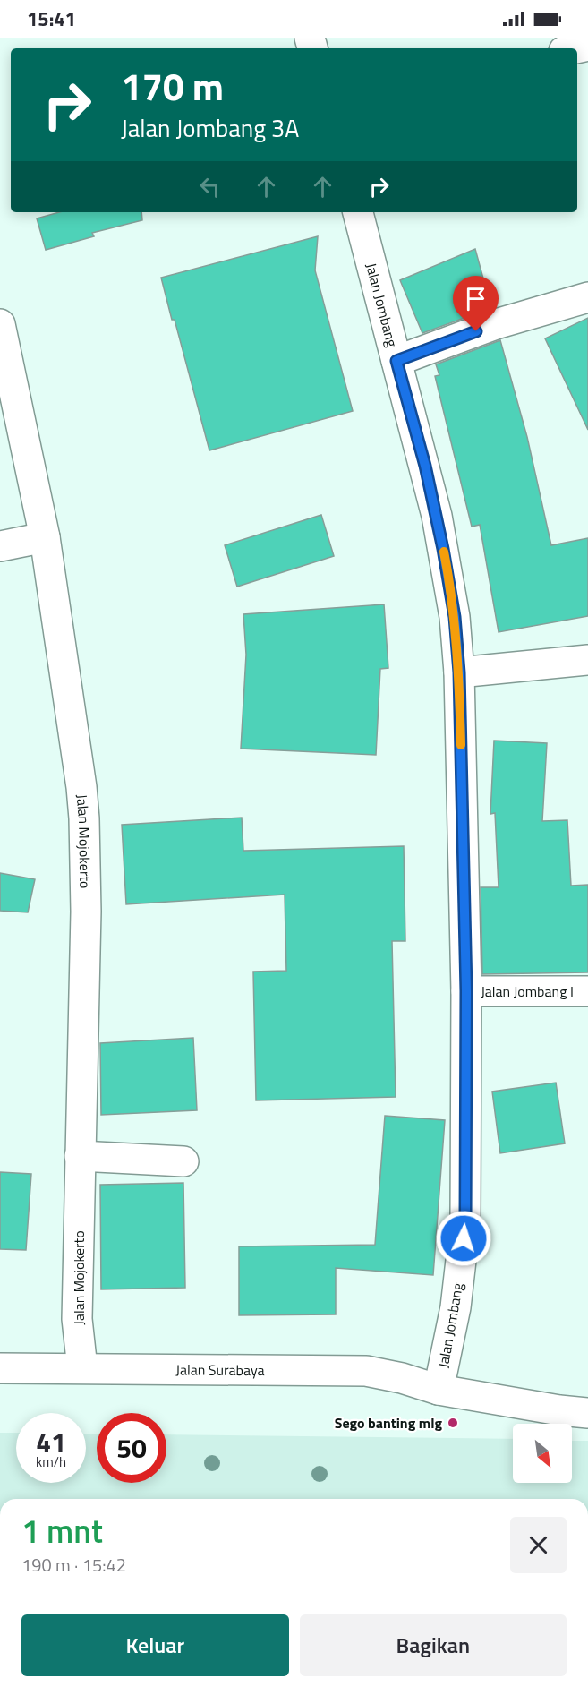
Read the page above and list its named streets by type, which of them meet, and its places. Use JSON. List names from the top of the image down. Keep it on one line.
{"streets":{"main road":["Jalan Jombang","Jalan Mojokerto","Jalan Jombang I","Jalan Surabaya"]},"crossings":[["Jalan Jombang","Jalan Jombang I"],["Jalan Jombang","Jalan Surabaya"],["Jalan Mojokerto","Jalan Surabaya"]],"places":["Sego banting mlg"],"north":"bottom right","page":{"status":"15:41","turn":["170 m","Jalan Jombang 3A"],"speed":"41 km/h","limit":"50","heading":["1 mnt","190 m · 15:42"],"buttons":["Keluar","Bagikan"]}}
